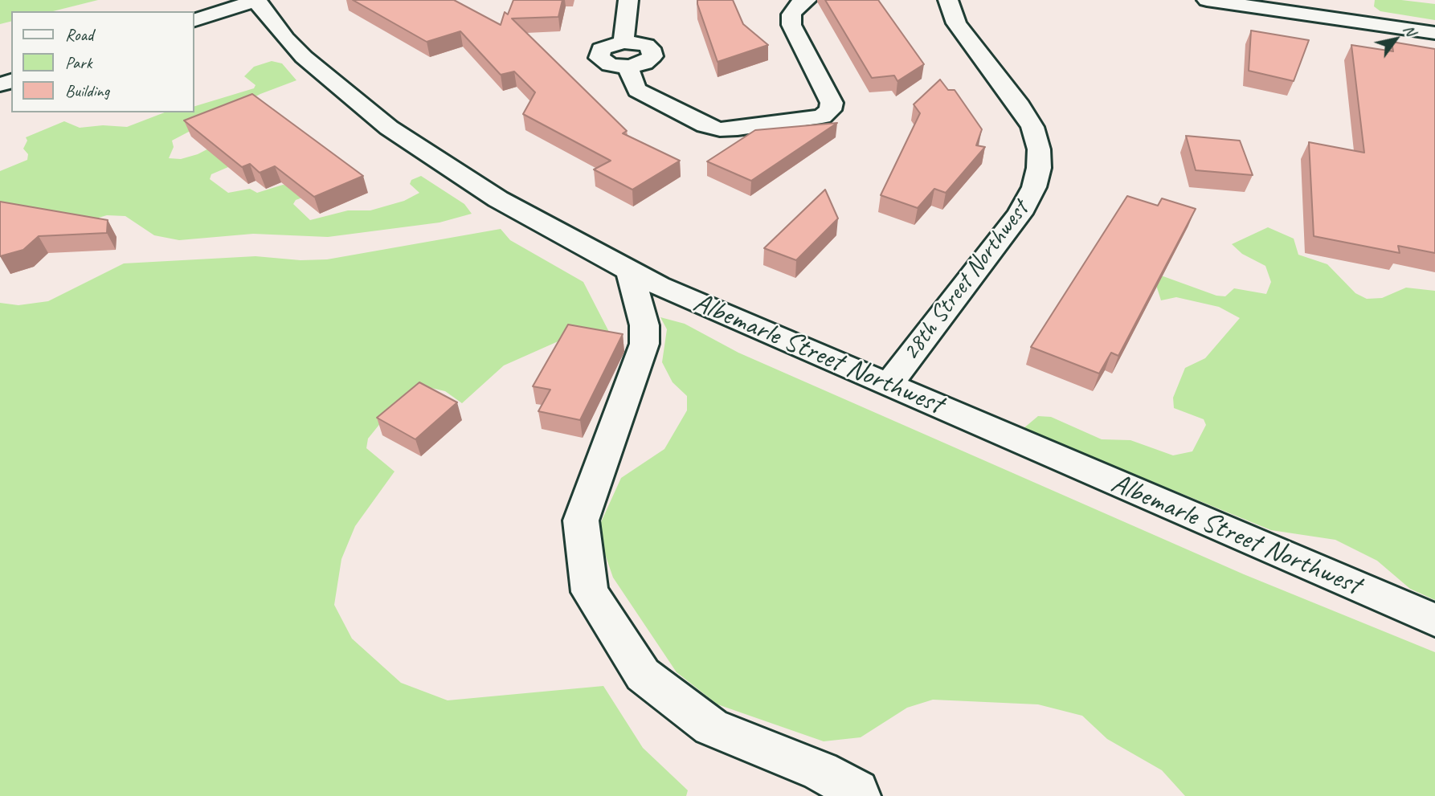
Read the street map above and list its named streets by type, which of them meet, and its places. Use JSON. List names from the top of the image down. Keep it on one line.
{"streets":{"street":["28th Street Northwest","Albemarle Street Northwest"]},"crossings":[["28th Street Northwest","Albemarle Street Northwest"]],"legend":["Road","Park","Building"],"north":"top right"}
